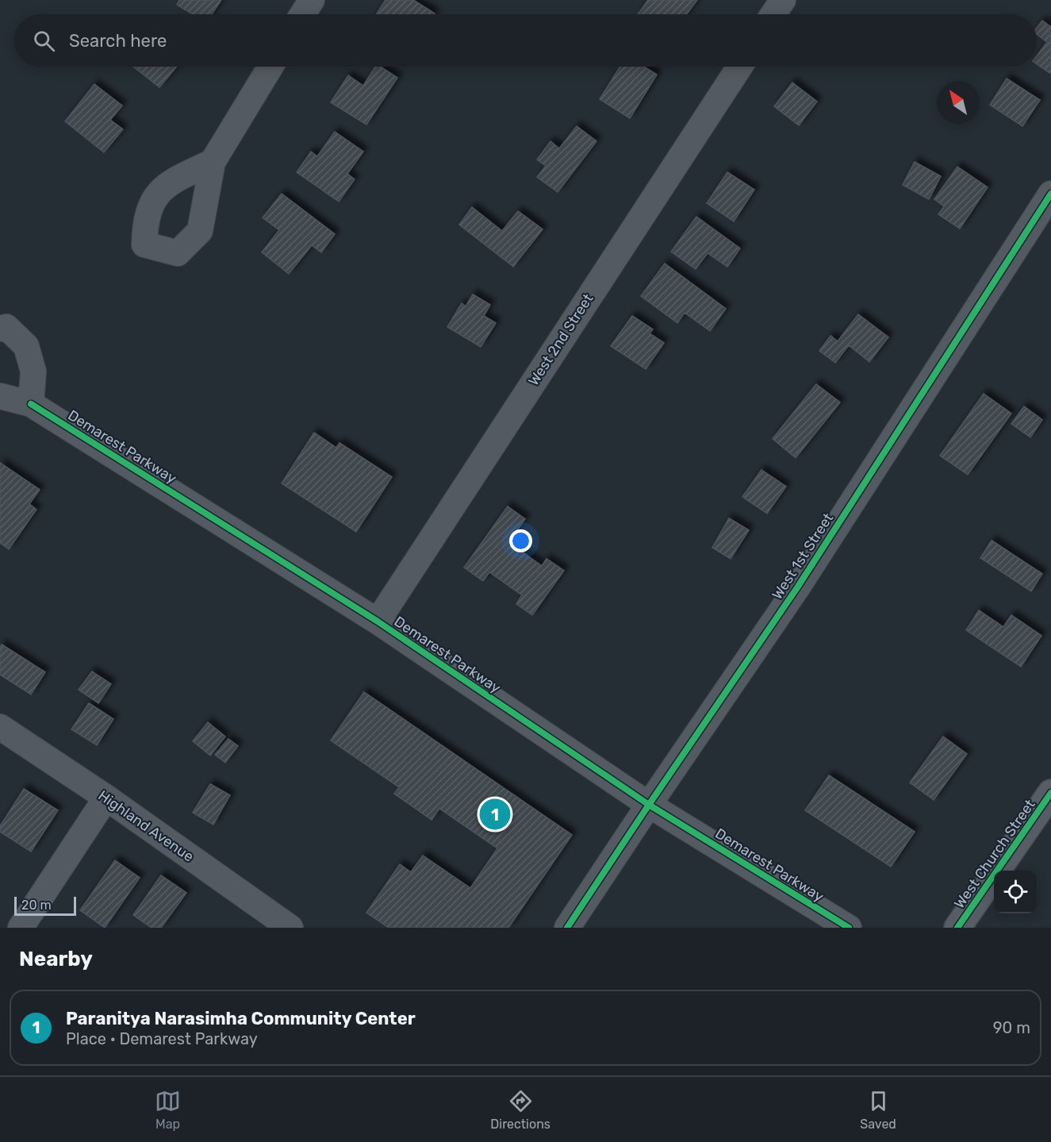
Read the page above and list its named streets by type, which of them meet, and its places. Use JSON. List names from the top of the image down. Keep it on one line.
{"streets":{"main road":["West Church Street"],"street":["West 2nd Street","Demarest Parkway","West 1st Street","Highland Avenue"]},"crossings":[["West 2nd Street","Demarest Parkway"],["Demarest Parkway","West 1st Street"]],"scale_bar":"20 m","north":"top left","page":{"search":"Search here","pins":"1","scale":"20 m","heading":"Nearby","list":[{"mark":"1","name":"Paranitya Narasimha Community Center","note":"Place · Demarest Parkway","value":"90 m"}],"nav":["Map","Directions","Saved"]}}
